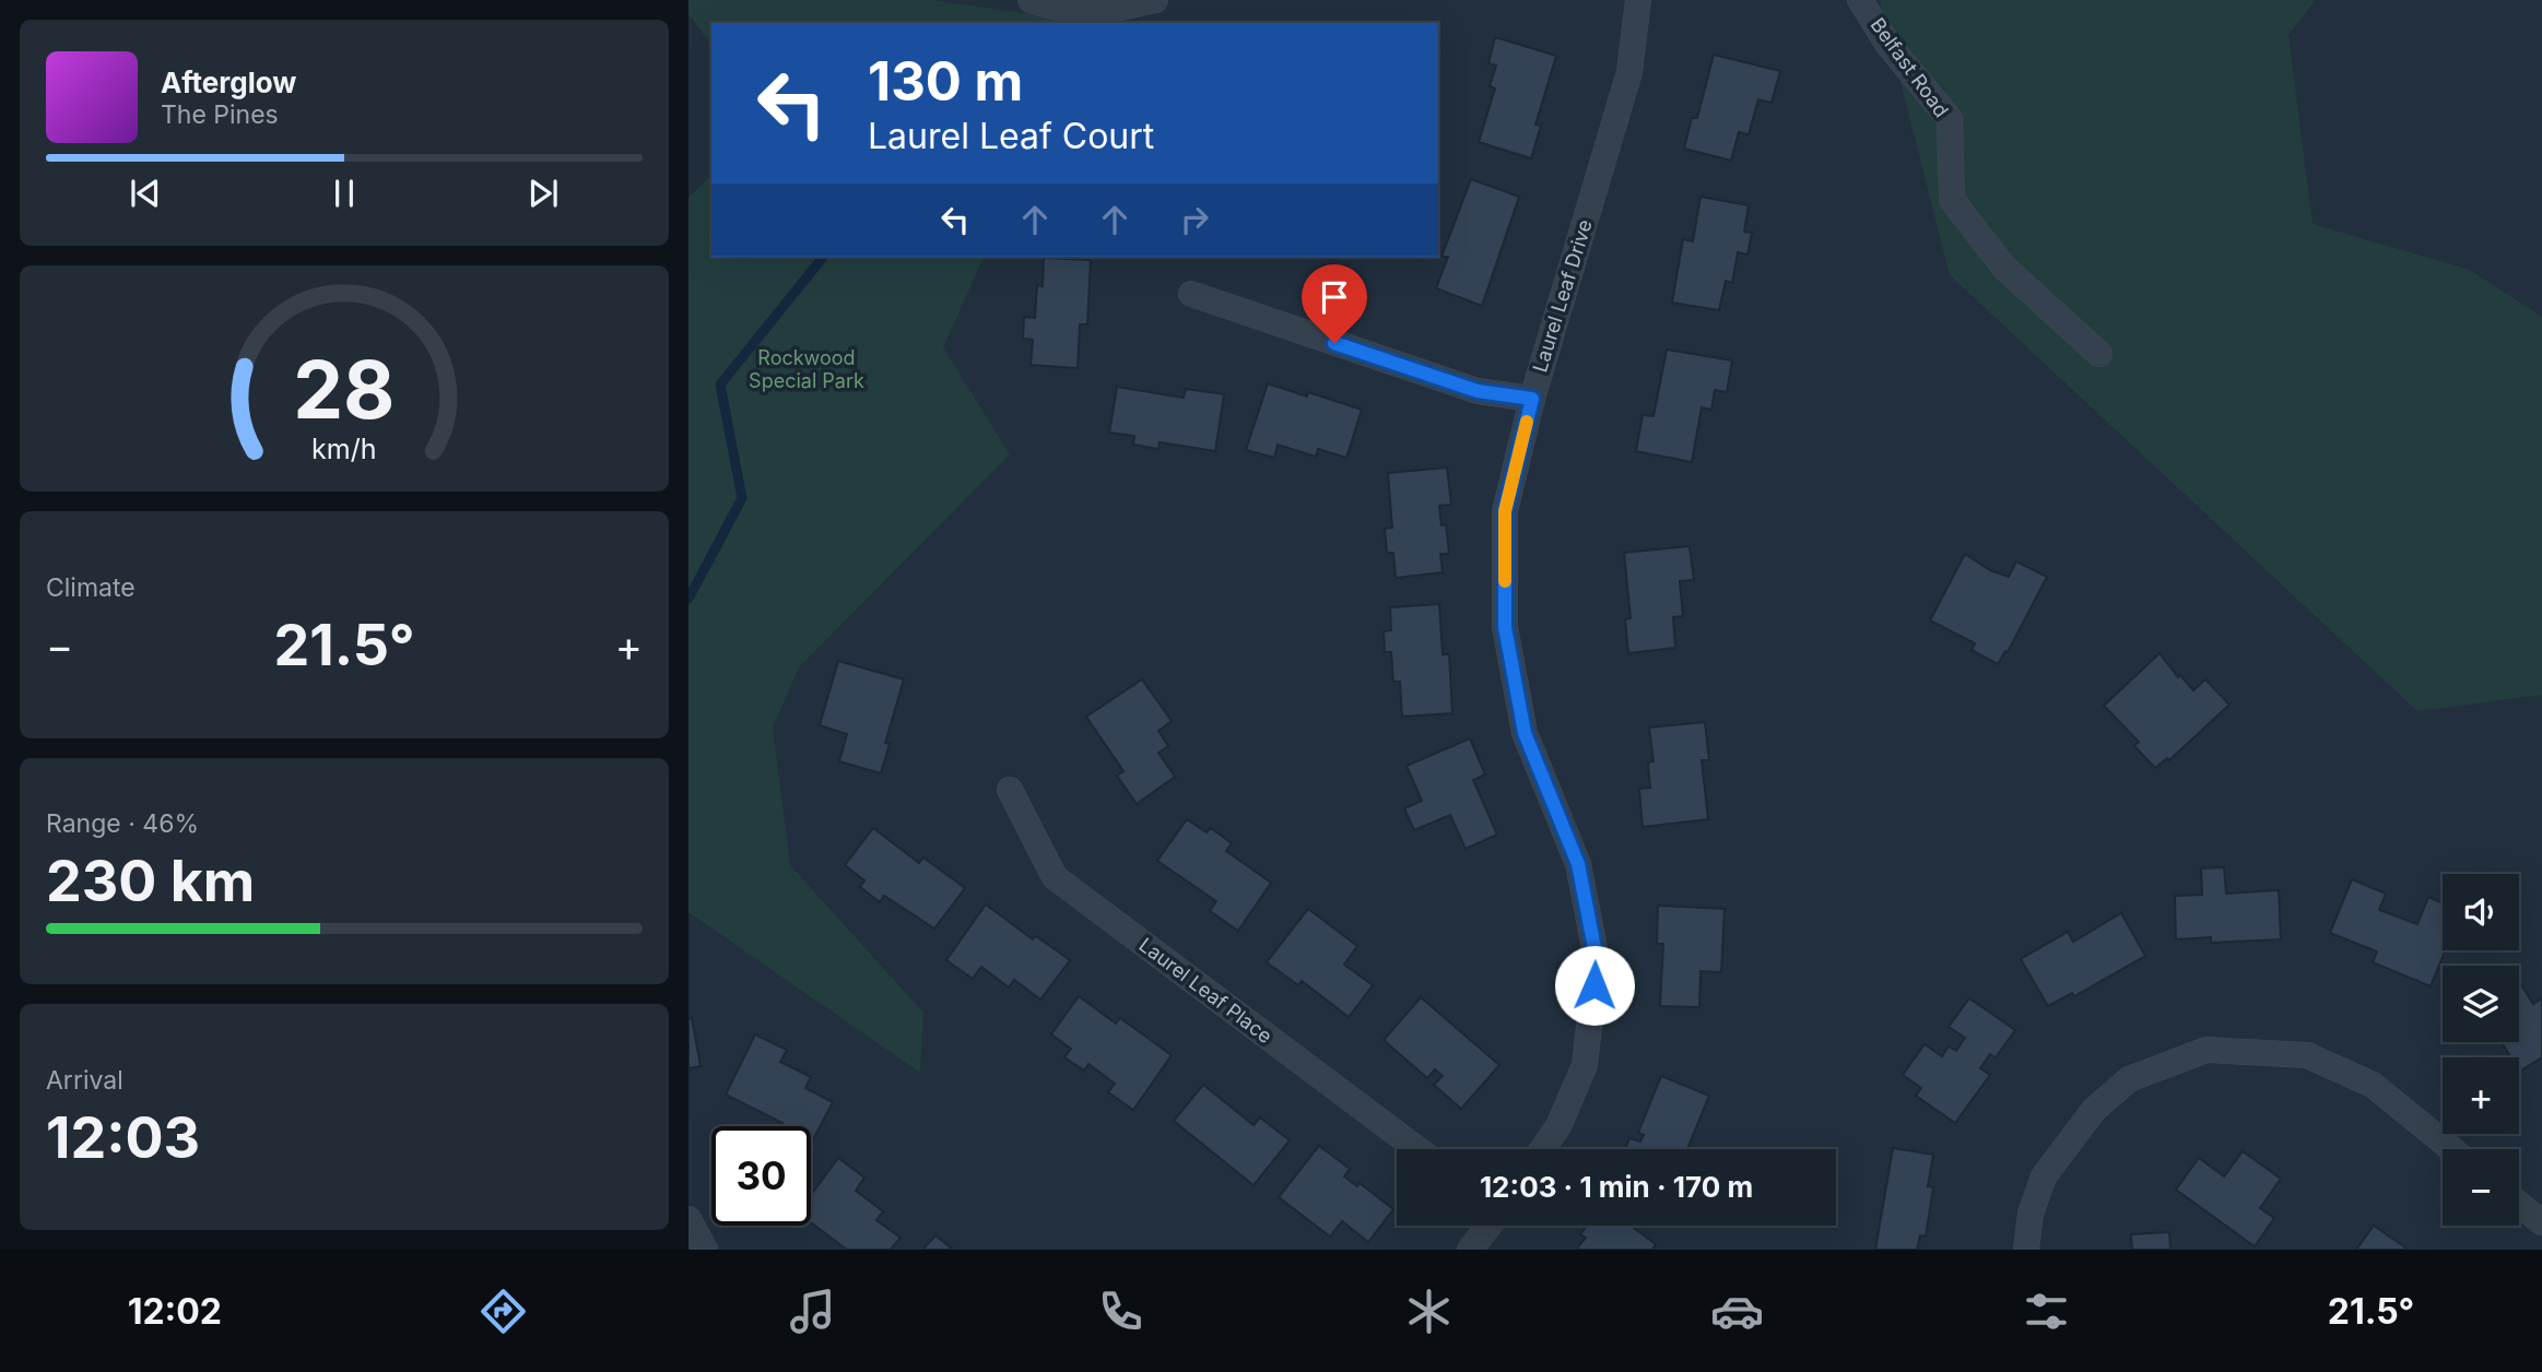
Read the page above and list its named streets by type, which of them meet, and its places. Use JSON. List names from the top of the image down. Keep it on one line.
{"streets":{"street":["Belfast Road","Laurel Leaf Drive","Laurel Leaf Place"]},"parks":["Rockwood Special Park"],"page":{"turn":["130 m","Laurel Leaf Court"],"song":["Afterglow","The Pines"],"tile":["Climate",["Range · 46%","230 km"],["Arrival","12:03"]],"heat":["−","21.5°","+"],"map_buttons":["+","−"],"limit":"30","trip":"12:03 · 1 min · 170 m","tabs":["12:02","21.5°"],"gauge":["28","km/h"]}}
